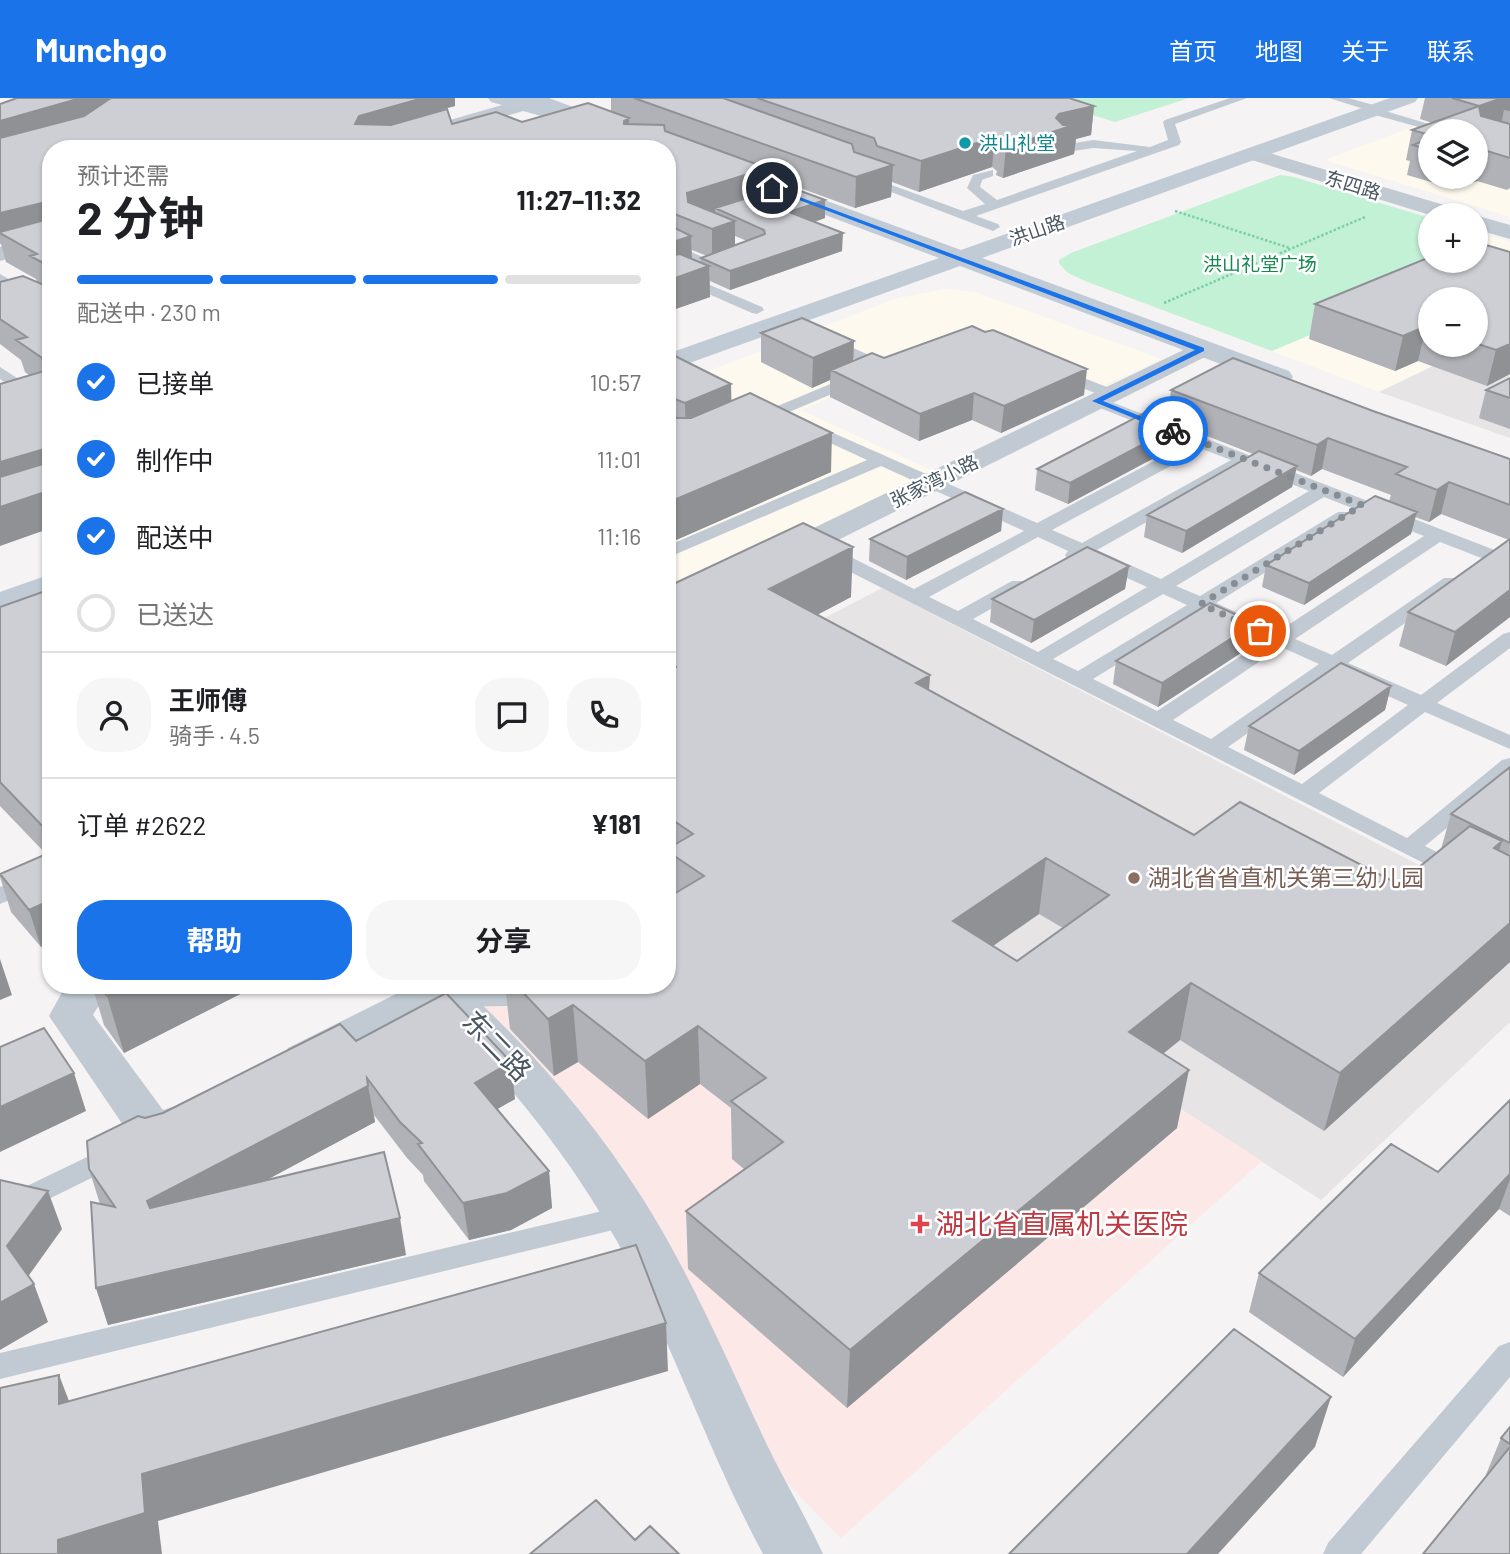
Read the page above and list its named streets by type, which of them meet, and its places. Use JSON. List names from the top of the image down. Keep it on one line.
{"streets":{"main road":["洪山路"],"street":["东四路","张家湾小路","东二路"]},"crossings":[["东四路","洪山路"]],"parks":["洪山礼堂广场"],"places":{"other":["洪山礼堂","湖北省省直机关第三幼儿园"],"health":["湖北省直属机关医院"]},"page":{"header":"Munchgo","nav":["首页","地图","关于","联系"],"map_buttons":["+","−"],"heading":["2 分钟","预计还需","11:27–11:32"],"panel":["王师傅","骑手 · 4.5","订单 #2622","¥181"],"bar":"配送中 · 230 m","list":[["已接单","10:57"],["制作中","11:01"],["配送中","11:16"],"已送达"],"buttons":["帮助","分享"]}}
